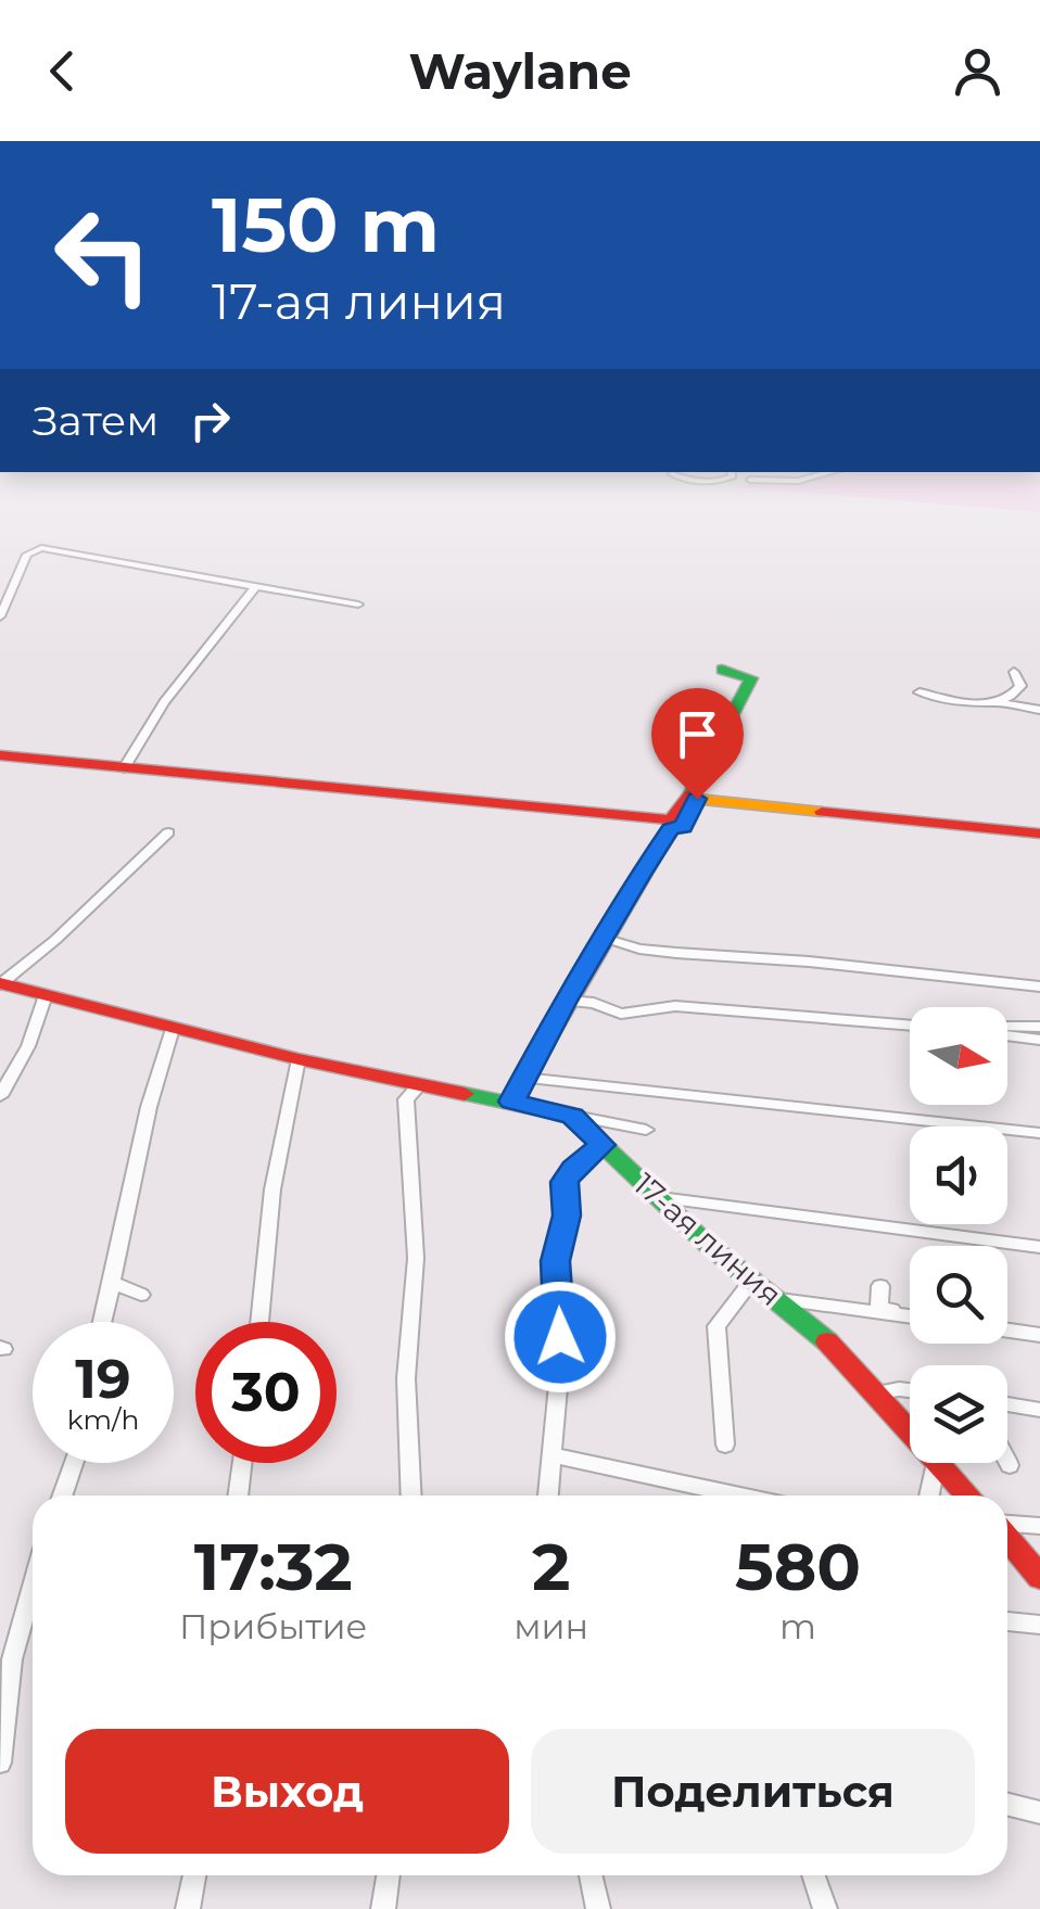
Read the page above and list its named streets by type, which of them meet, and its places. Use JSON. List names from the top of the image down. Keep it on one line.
{"streets":{"street":["17-ая линия"]},"north":"right","page":{"header":"Waylane","turn":["150 m","17-ая линия"],"then":"Затем","speed":"19 km/h","limit":"30","eta":["17:32","Прибытие","2","мин","580","m"],"buttons":["Выход","Поделиться"]}}
